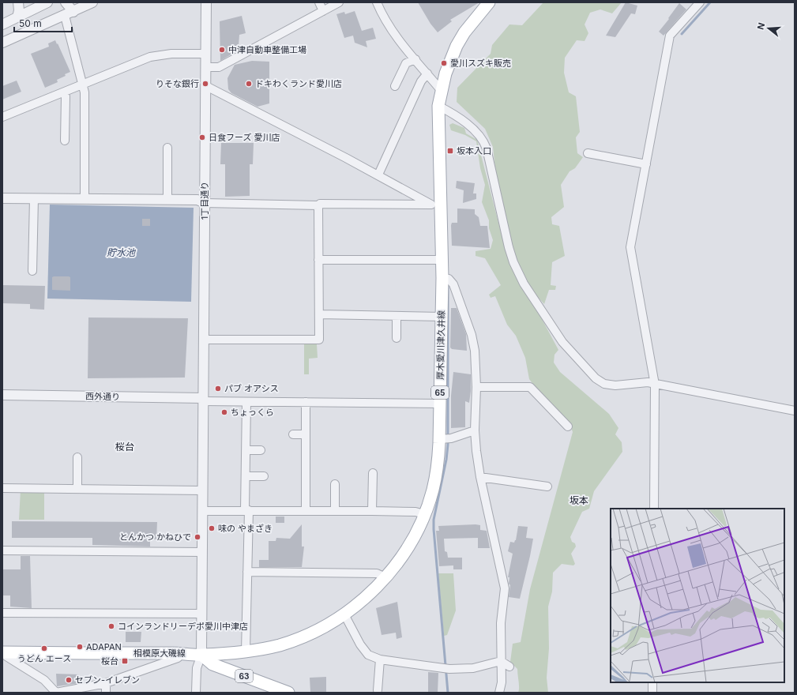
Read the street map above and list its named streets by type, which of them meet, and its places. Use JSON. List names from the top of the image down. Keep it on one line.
{"streets":{"main road":["厚木愛川津久井線","65","相模原大磯線","63"],"street":["1丁目通り","西外通り"]},"crossings":[["1丁目通り","厚木愛川津久井線"],["1丁目通り","西外通り"],["1丁目通り","相模原大磯線"],["1丁目通り","63"],["厚木愛川津久井線","相模原大磯線"],["厚木愛川津久井線","63"],["相模原大磯線","63"]],"districts":["桜台","坂本"],"water":["貯水池"],"places":{"other":["中津自動車整備工場","愛川スズキ販売","りそな銀行","ドキわくランド愛川店","日食フーズ 愛川店","パブ オアシス","ちょっくら","味の やまざき","とんかつ かねひで","コインランドリーデポ愛川中津店","ADAPAN","うどん エース","セブン-イレブン"],"transit":["坂本入口","桜台"]},"scale_bar":"50 m","north":"left"}
